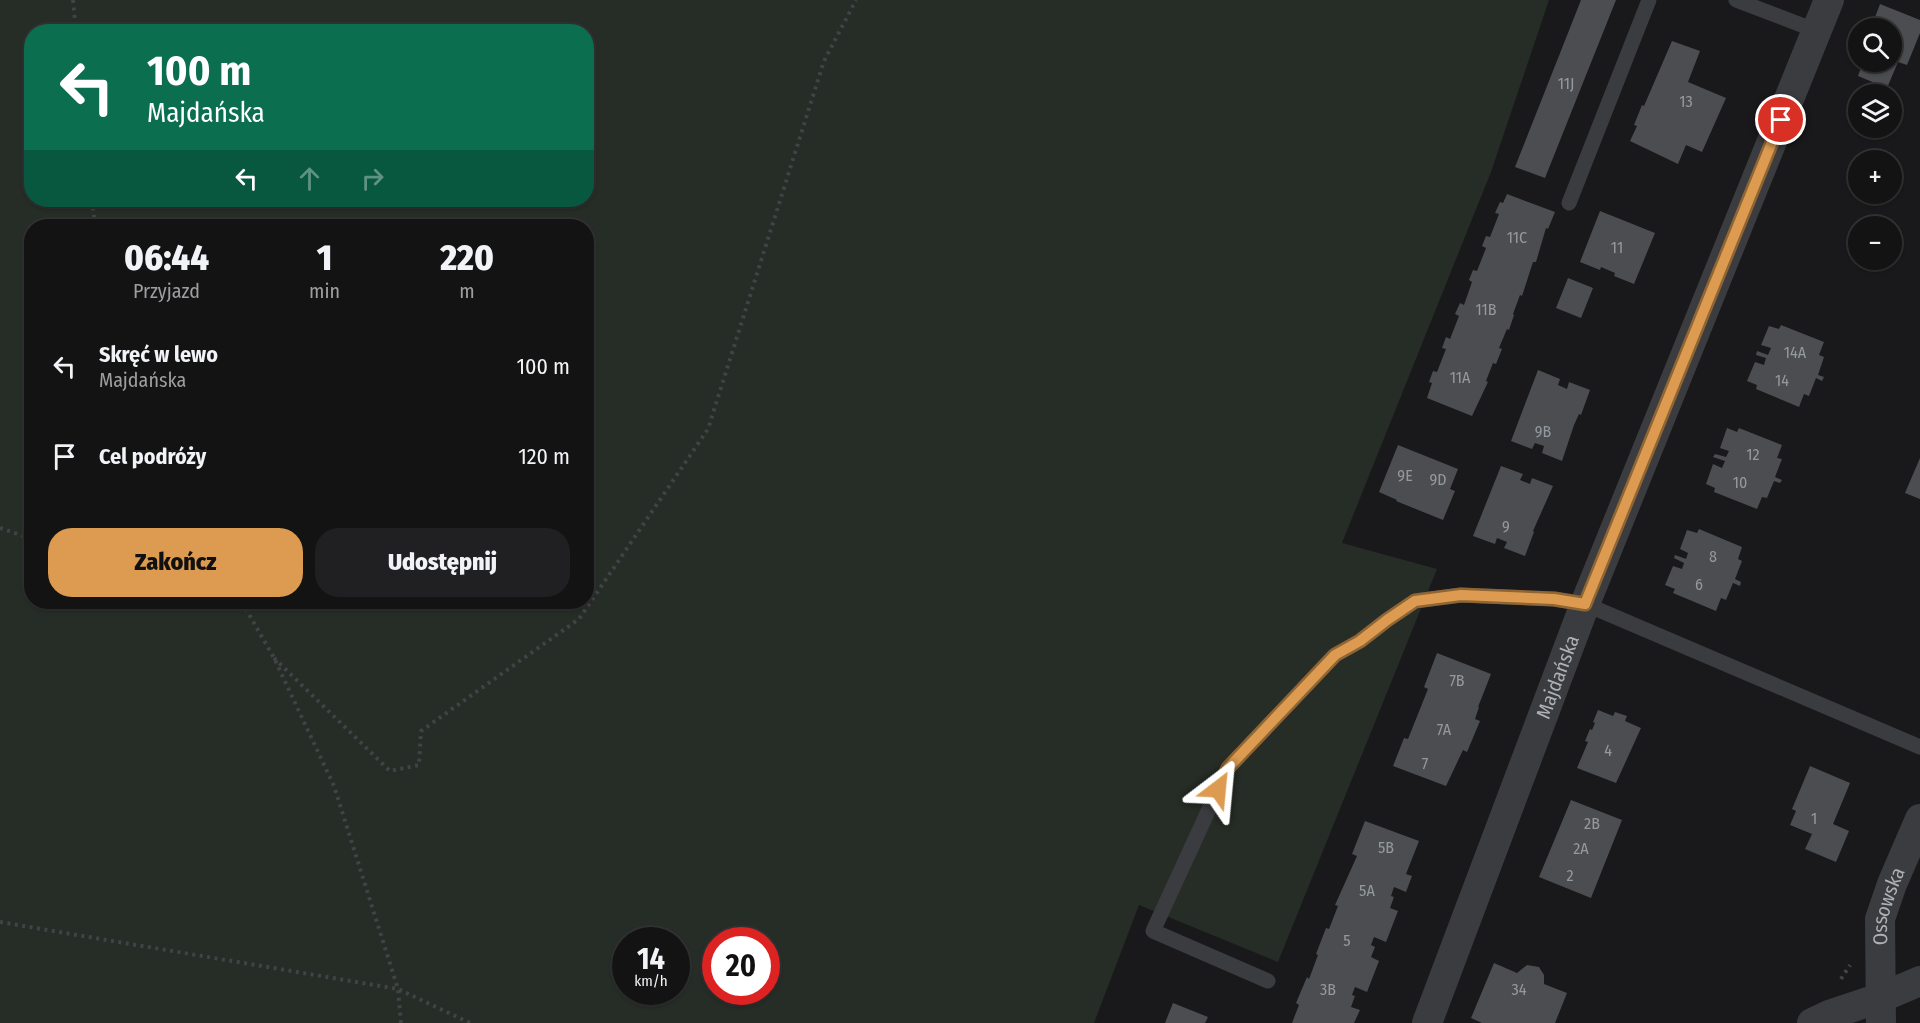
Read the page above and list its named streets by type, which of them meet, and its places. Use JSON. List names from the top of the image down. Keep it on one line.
{"streets":{"street":["Majdańska","Ossowska"]},"house_numbers":["11J","13","11C","11","11B","14A","11A","14","9B","12","9E","9D","10","9","8","6","7B","7A","4","7","1","2B","5B","2A","2","5A","5","3B","34"],"page":{"map_buttons":["+","−"],"turn":["100 m","Majdańska"],"eta":["06:44","Przyjazd","1","min","220","m"],"list":[{"name":"Skręć w lewo","note":"Majdańska","value":"100 m"},{"name":"Cel podróży","value":"120 m"}],"buttons":["Zakończ","Udostępnij"],"speed":"14 km/h","limit":"20"}}
